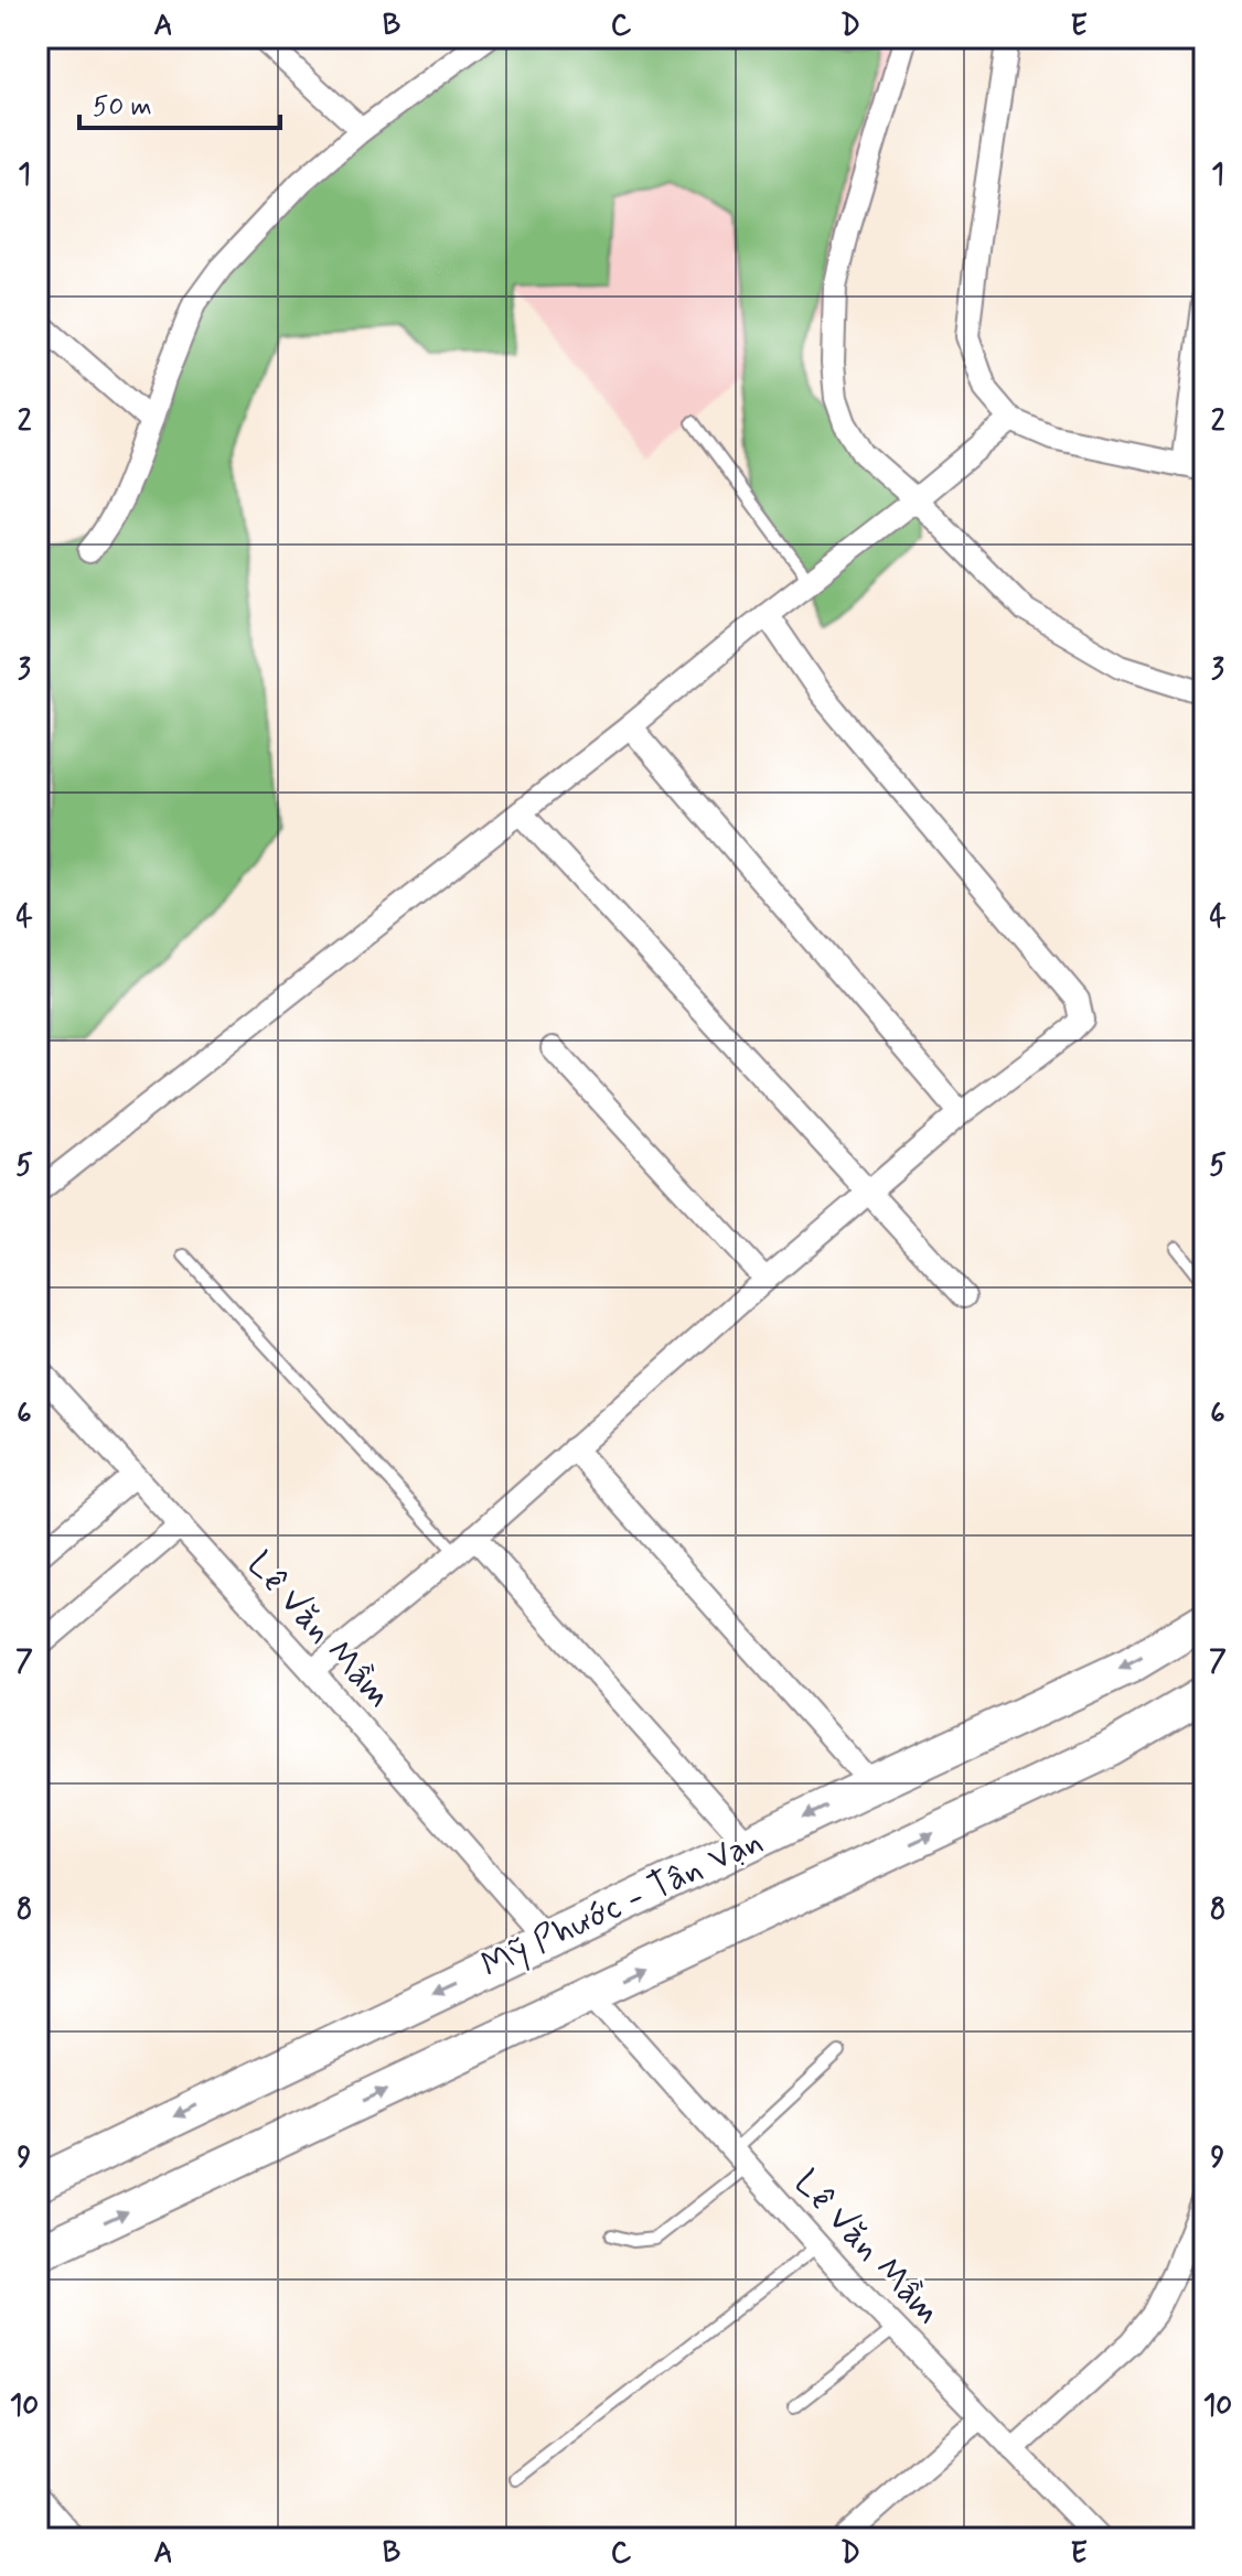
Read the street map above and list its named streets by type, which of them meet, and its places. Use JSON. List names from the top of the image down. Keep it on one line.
{"streets":{"main road":["Mỹ Phước - Tân Vạn"],"street":["Lê Văn Mầm"]},"crossings":[["Lê Văn Mầm","Mỹ Phước - Tân Vạn"]],"scale_bar":"50 m","grid":{"columns":["A","B","C","D","E"],"rows":["1","2","3","4","5","6","7","8","9","10"]}}
